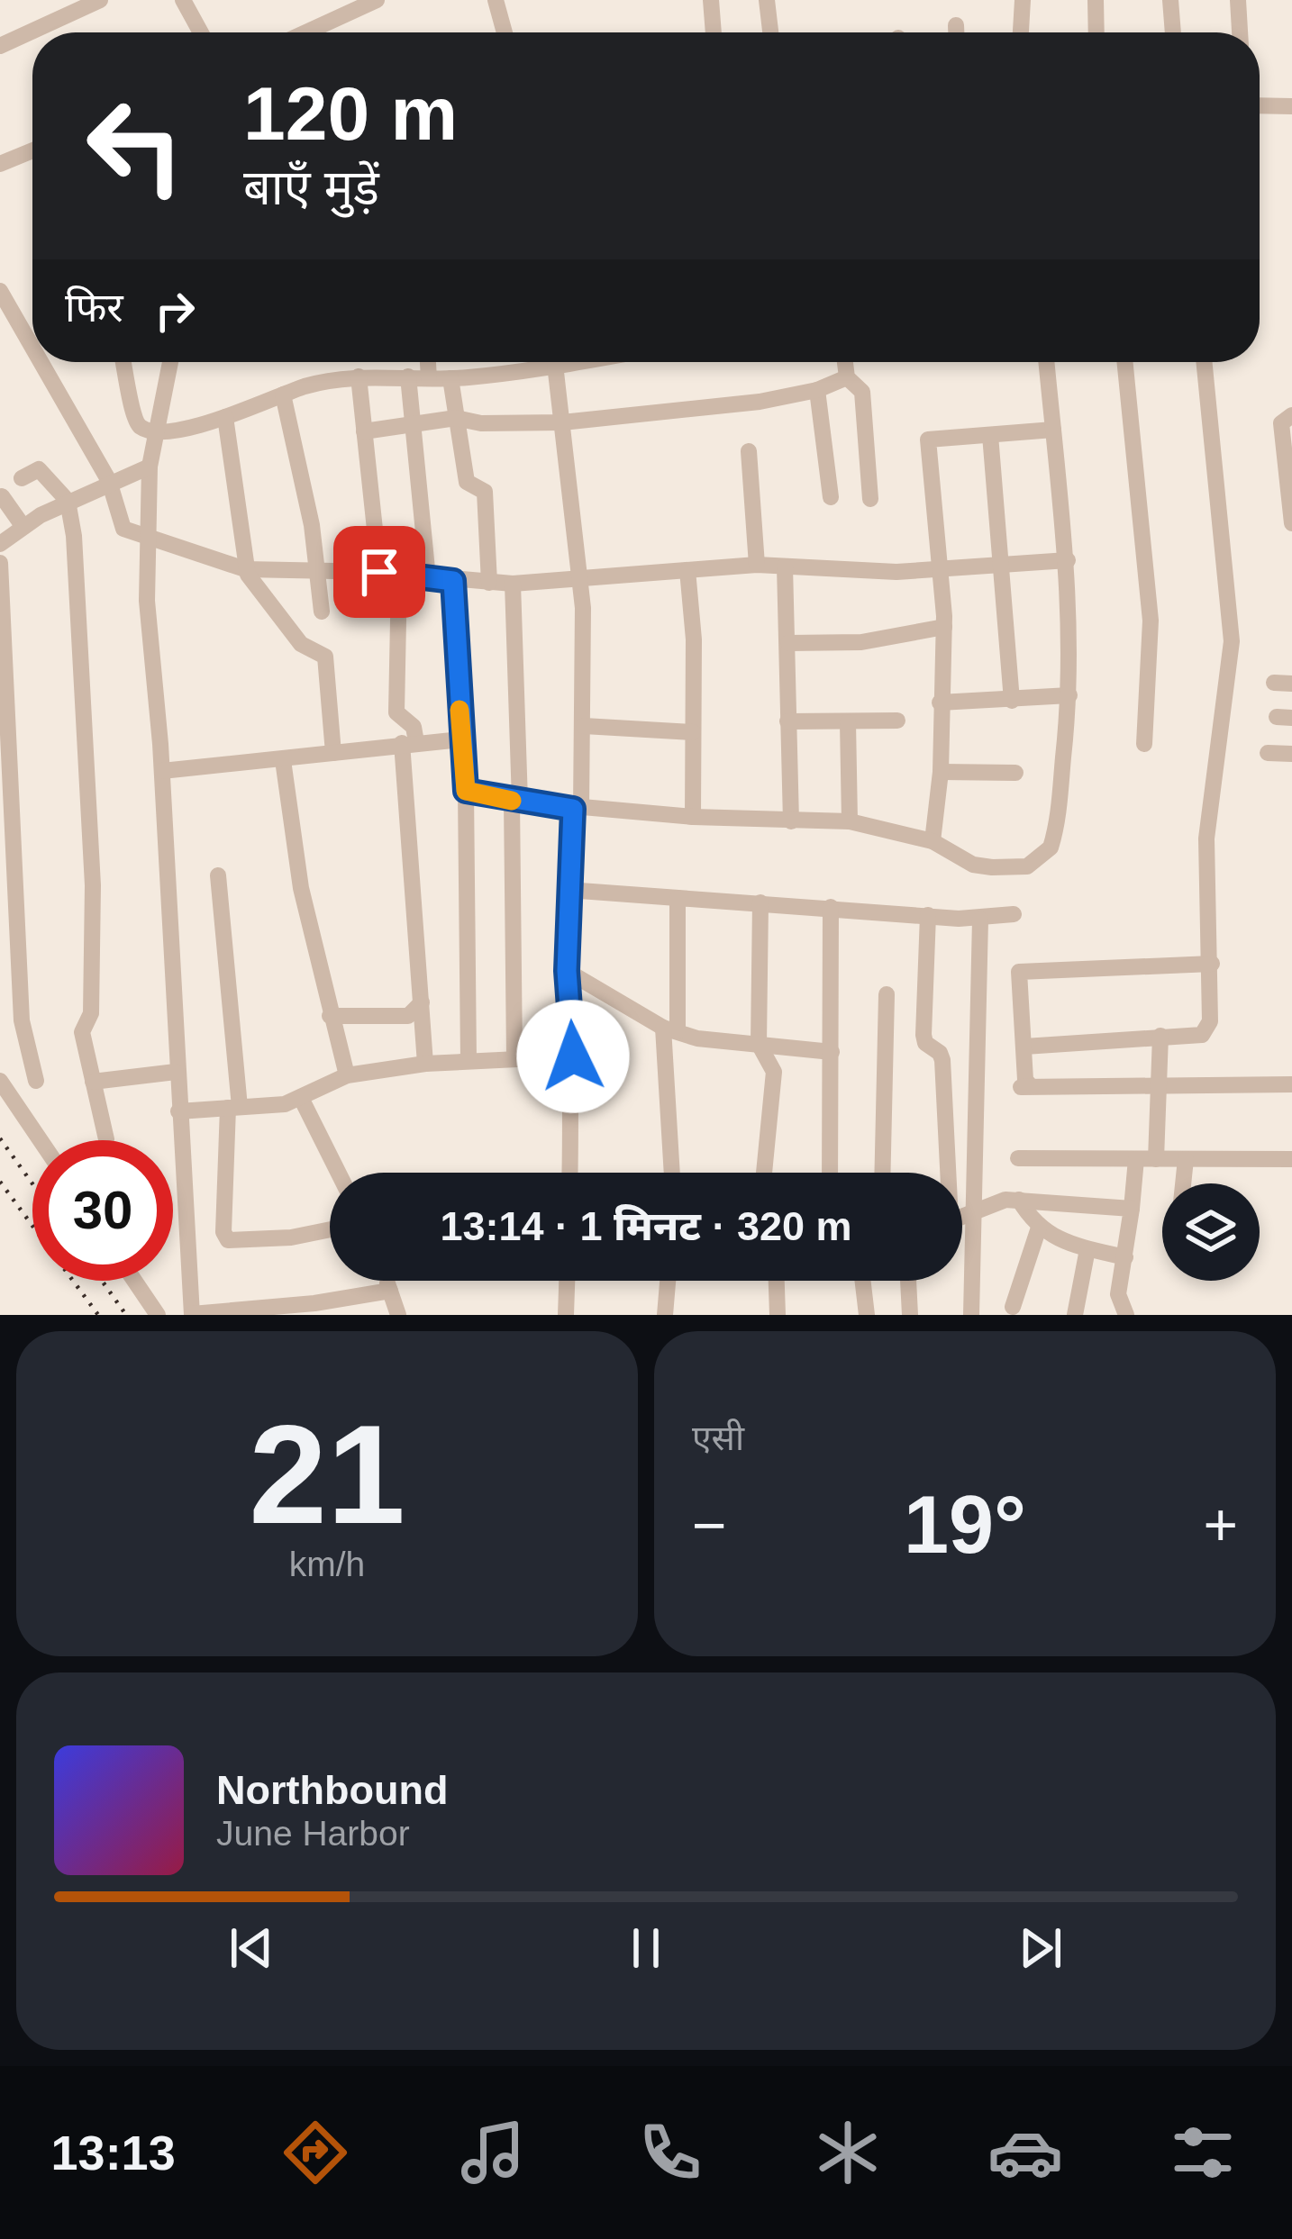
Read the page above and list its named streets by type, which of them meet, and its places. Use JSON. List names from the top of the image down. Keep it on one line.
{"page":{"turn":["120 m","बाएँ मुड़ें"],"then":"फिर","limit":"30","trip":"13:14 · 1 मिनट · 320 m","tile":[["21","km/h"],"एसी"],"heat":["−","19°","+"],"song":["Northbound","June Harbor"],"tabs":"13:13"}}
